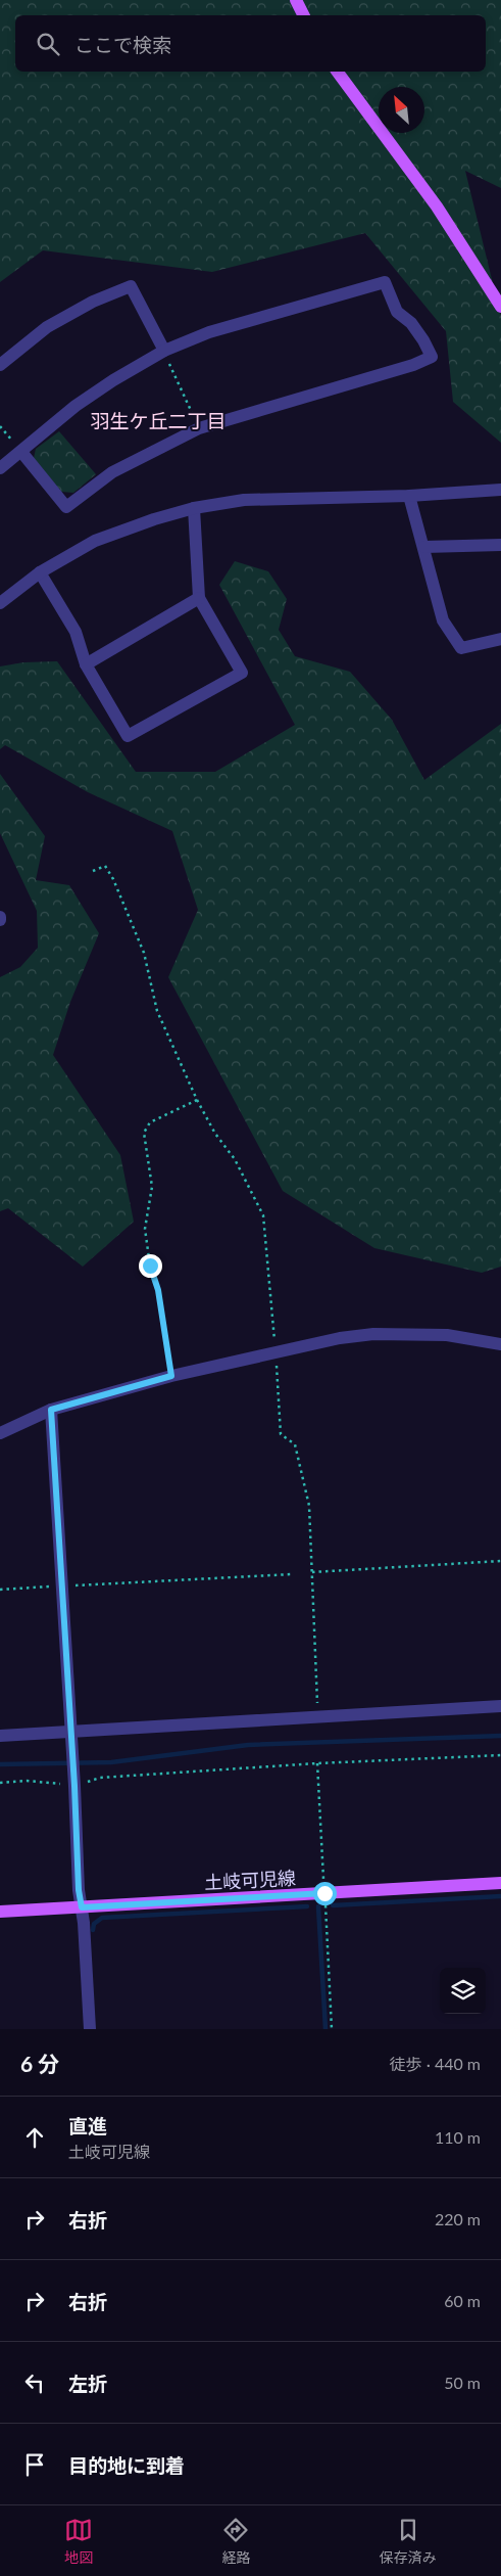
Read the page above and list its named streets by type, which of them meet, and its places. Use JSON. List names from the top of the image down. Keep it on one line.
{"streets":{"main road":["土岐可児線"]},"districts":["羽生ケ丘二丁目"],"north":"top left","page":{"search":"ここで検索","heading":["6 分","徒歩 · 440 m"],"list":[["直進","土岐可児線","110 m"],["右折","220 m"],["右折","60 m"],["左折","50 m"],"目的地に到着"],"nav":["地図","経路","保存済み"]}}
